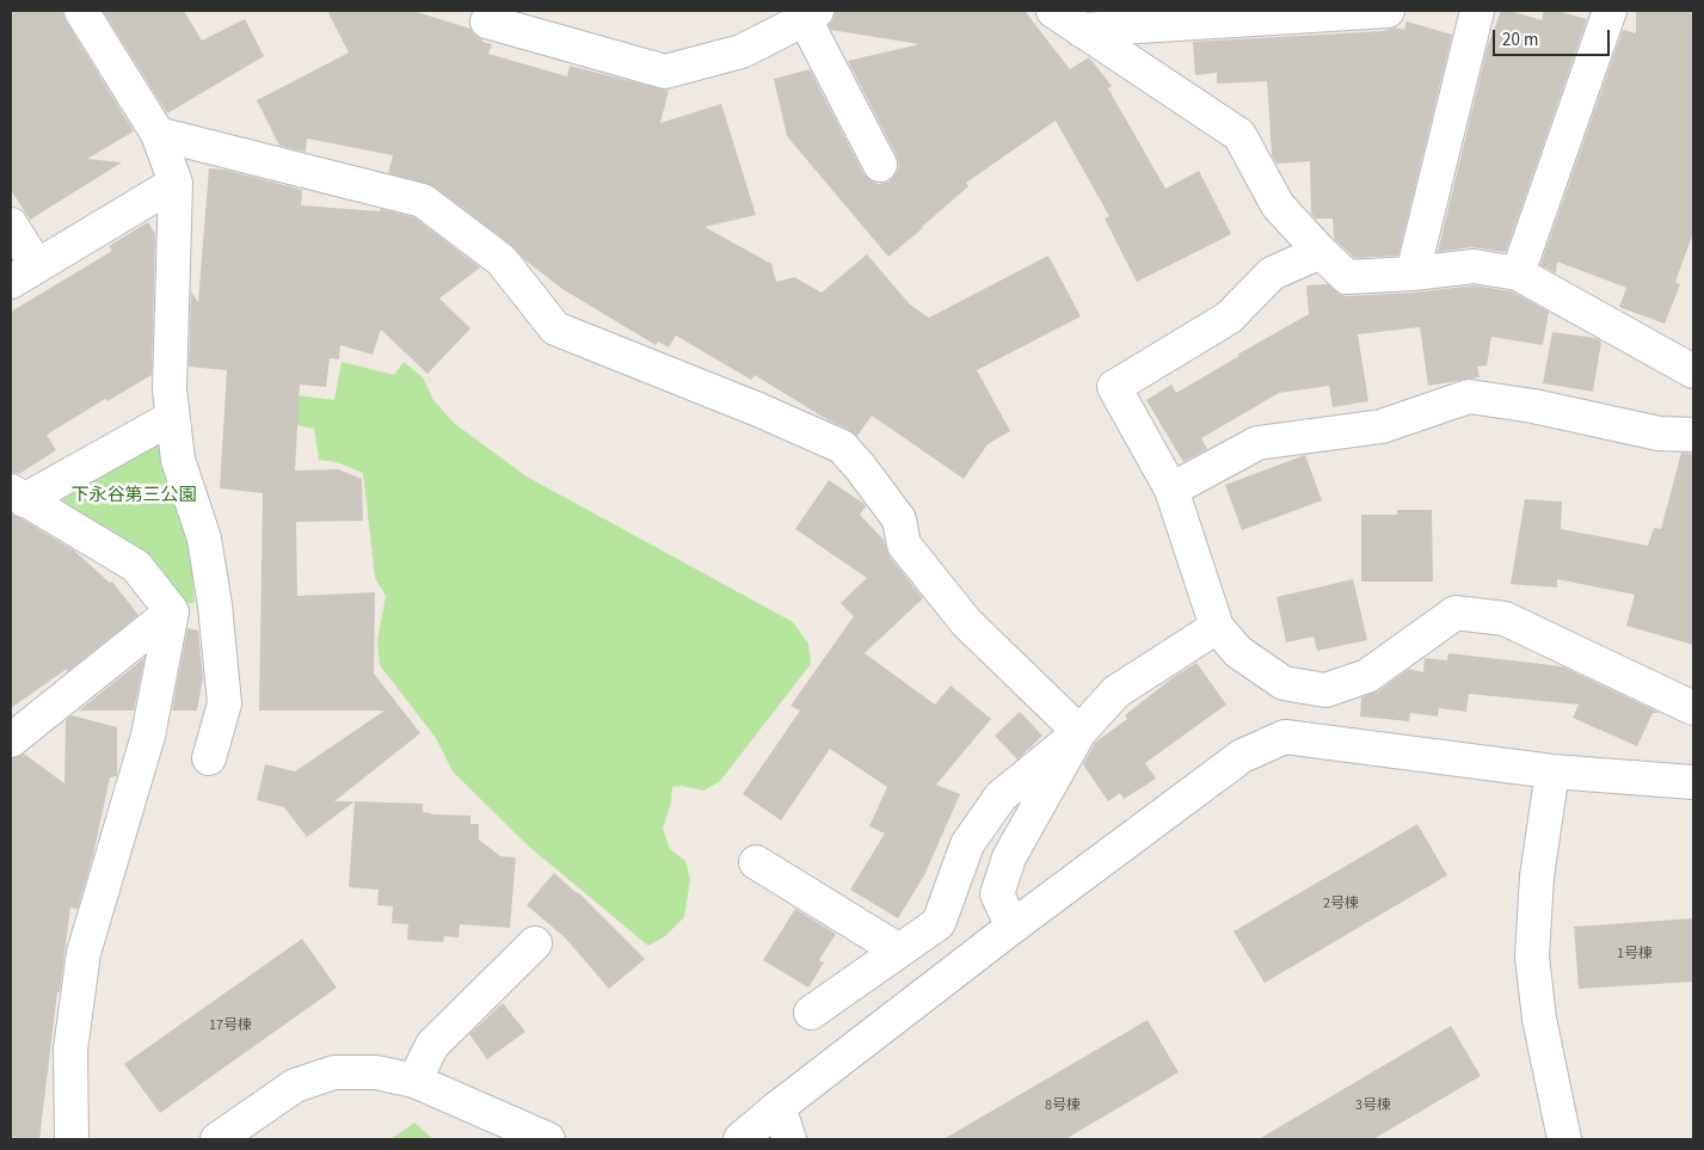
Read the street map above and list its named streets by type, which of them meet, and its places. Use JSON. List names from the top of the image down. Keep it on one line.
{"parks":["下永谷第三公園"],"house_numbers":["2号棟","1号棟","17号棟","8号棟","3号棟"],"scale_bar":"20 m"}
